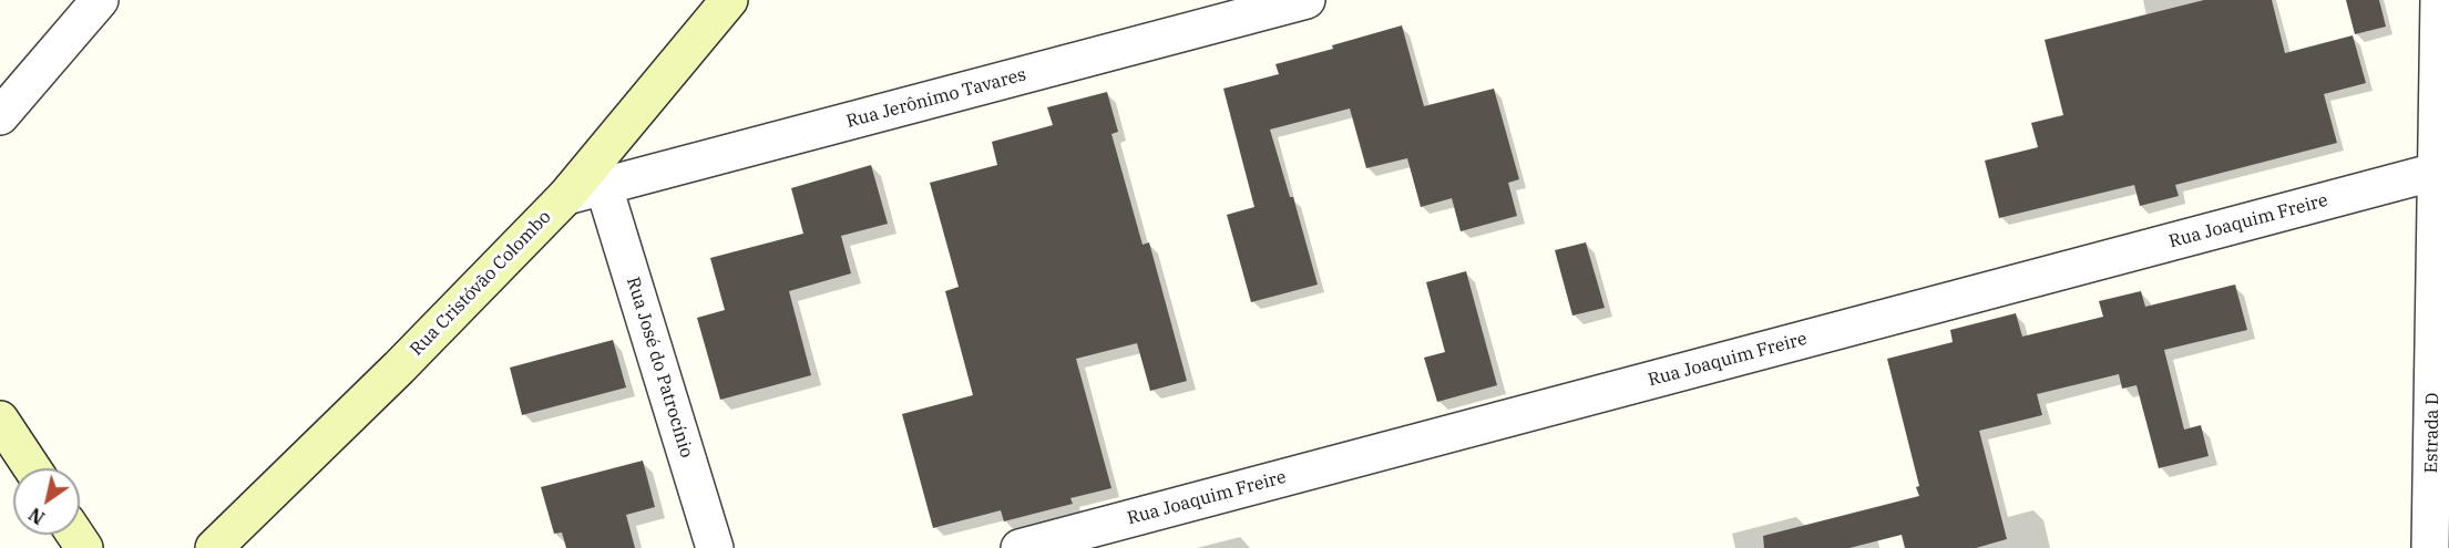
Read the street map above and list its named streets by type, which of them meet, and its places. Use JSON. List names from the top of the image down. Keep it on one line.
{"streets":{"street":["Rua Jerônimo Tavares","Rua Joaquim Freire","Rua Cristóvão Colombo","Rua José do Patrocínio","Estrada D"]},"crossings":[["Rua Jerônimo Tavares","Rua Cristóvão Colombo"],["Rua Jerônimo Tavares","Rua José do Patrocínio"],["Rua Joaquim Freire","Estrada D"]],"north":"bottom left"}
